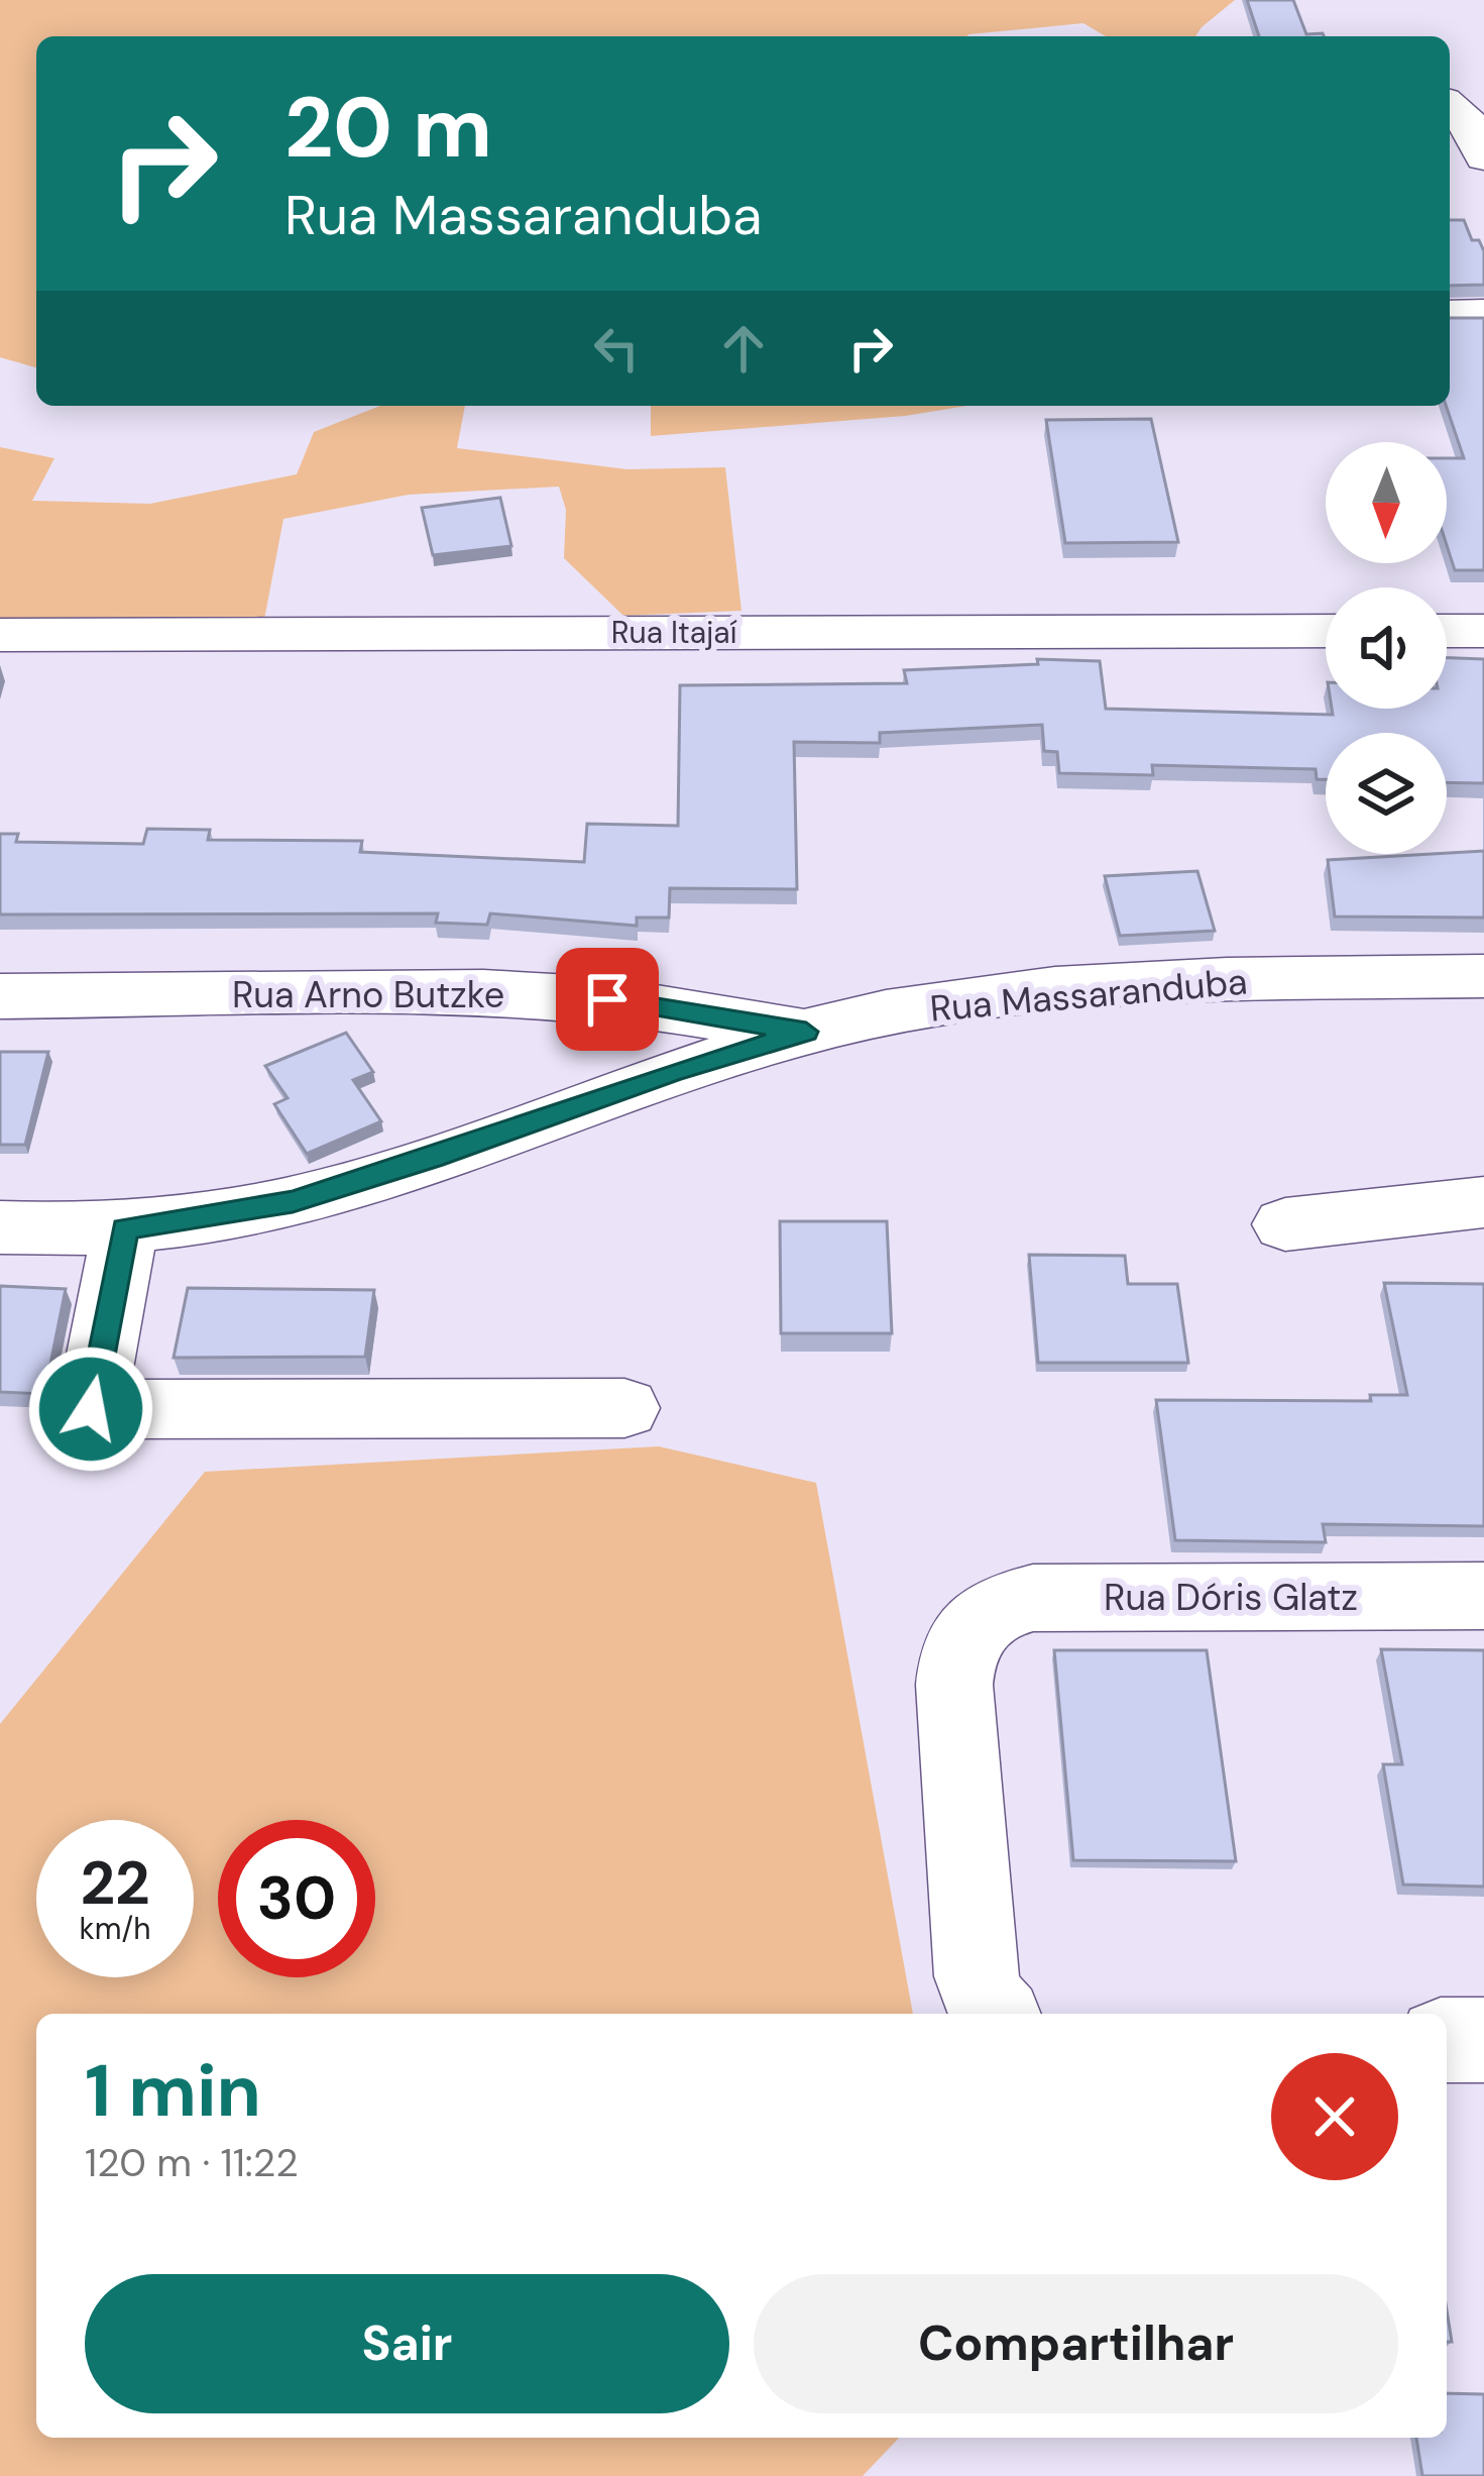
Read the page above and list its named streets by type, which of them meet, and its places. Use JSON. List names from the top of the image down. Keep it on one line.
{"streets":{"street":["Rua Itajaí","Rua Arno Butzke","Rua Massaranduba","Rua Dóris Glatz"]},"crossings":[["Rua Arno Butzke","Rua Massaranduba"]],"north":"bottom","page":{"turn":["20 m","Rua Massaranduba"],"speed":"22 km/h","limit":"30","heading":["1 min","120 m · 11:22"],"buttons":["Sair","Compartilhar"]}}
